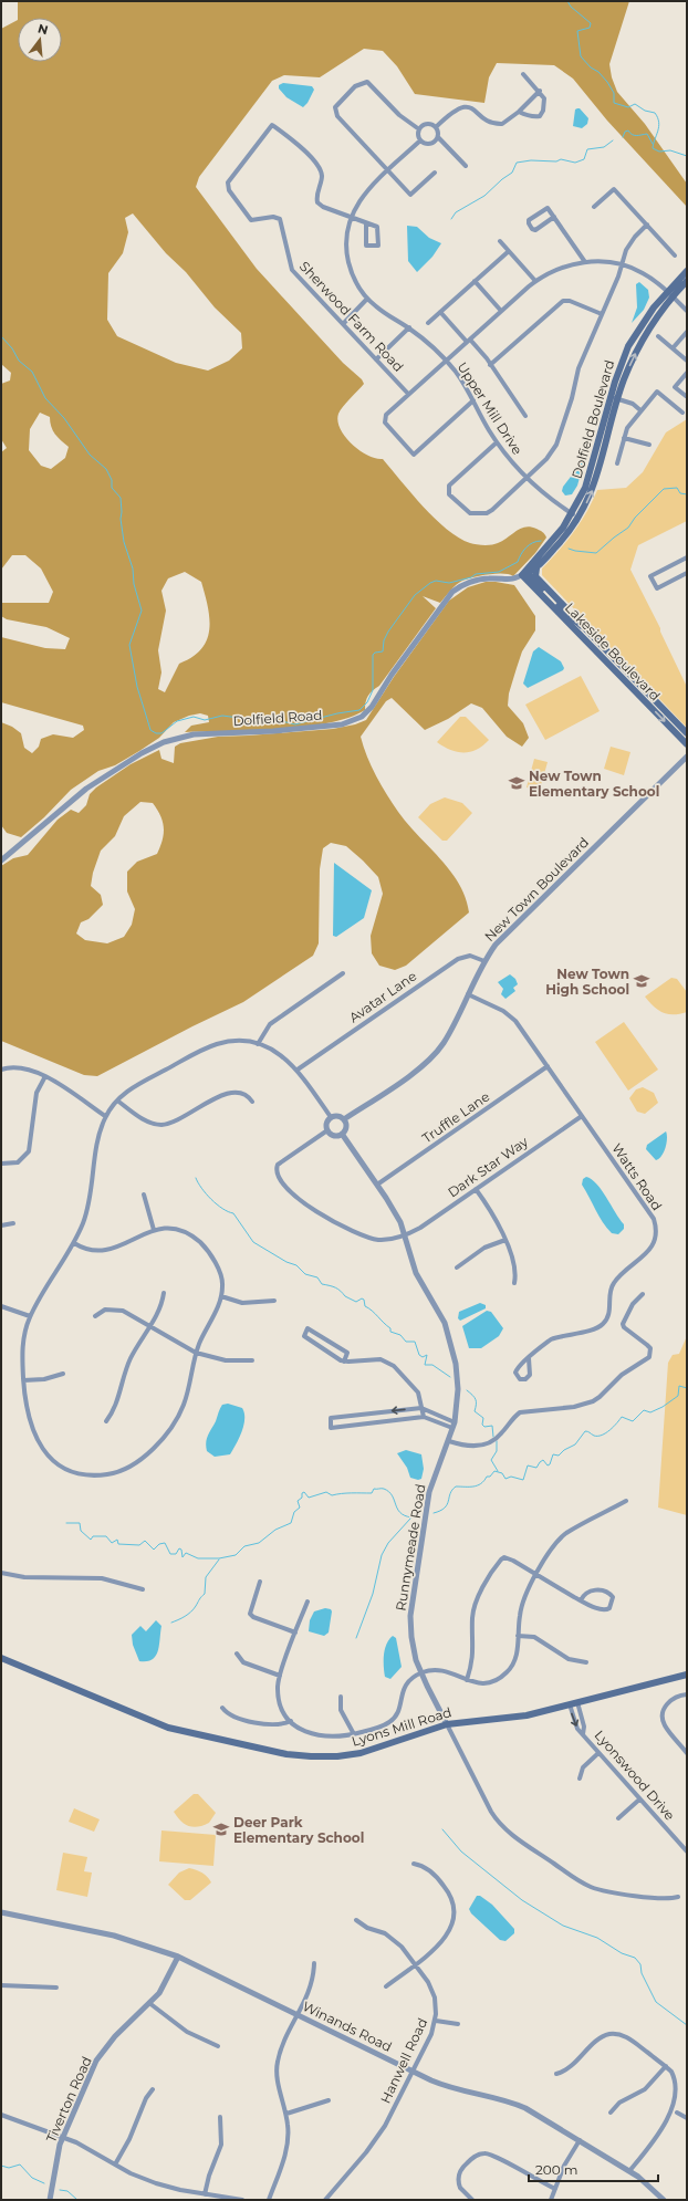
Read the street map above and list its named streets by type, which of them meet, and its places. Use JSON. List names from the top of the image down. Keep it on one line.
{"streets":{"main road":["Dolfield Boulevard","Lakeside Boulevard","Lyons Mill Road"],"street":["Sherwood Farm Road","Upper Mill Drive","Dolfield Road","New Town Boulevard","Avatar Lane","Truffle Lane","Dark Star Way","Watts Road","Runnymeade Road","Lyonswood Drive","Winands Road","Hanwell Road","Tiverton Road"]},"crossings":[["Sherwood Farm Road","Upper Mill Drive"],["Upper Mill Drive","Dolfield Boulevard"],["Dolfield Boulevard","Lakeside Boulevard"],["Dolfield Boulevard","Dolfield Road"],["Lakeside Boulevard","Dolfield Road"],["New Town Boulevard","Avatar Lane"],["New Town Boulevard","Dark Star Way"],["New Town Boulevard","Watts Road"],["New Town Boulevard","Runnymeade Road"],["Truffle Lane","Watts Road"],["Truffle Lane","Runnymeade Road"],["Dark Star Way","Watts Road"],["Dark Star Way","Runnymeade Road"],["Runnymeade Road","Lyons Mill Road"],["Lyons Mill Road","Lyonswood Drive"],["Winands Road","Hanwell Road"],["Winands Road","Tiverton Road"]],"places":{"school or university":["New Town Elementary School","New Town High School","Deer Park Elementary School"]},"scale_bar":"200 m","north":"top"}
